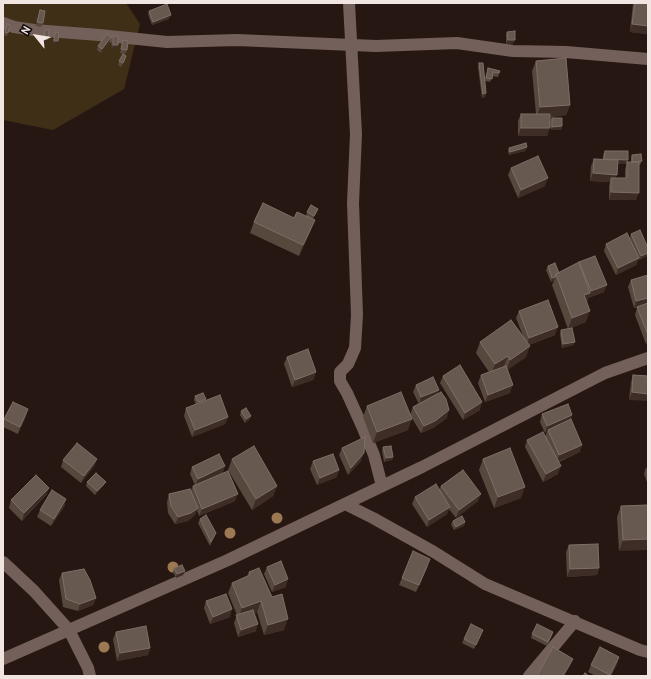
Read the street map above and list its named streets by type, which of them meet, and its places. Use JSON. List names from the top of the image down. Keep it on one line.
{"north":"top left"}
